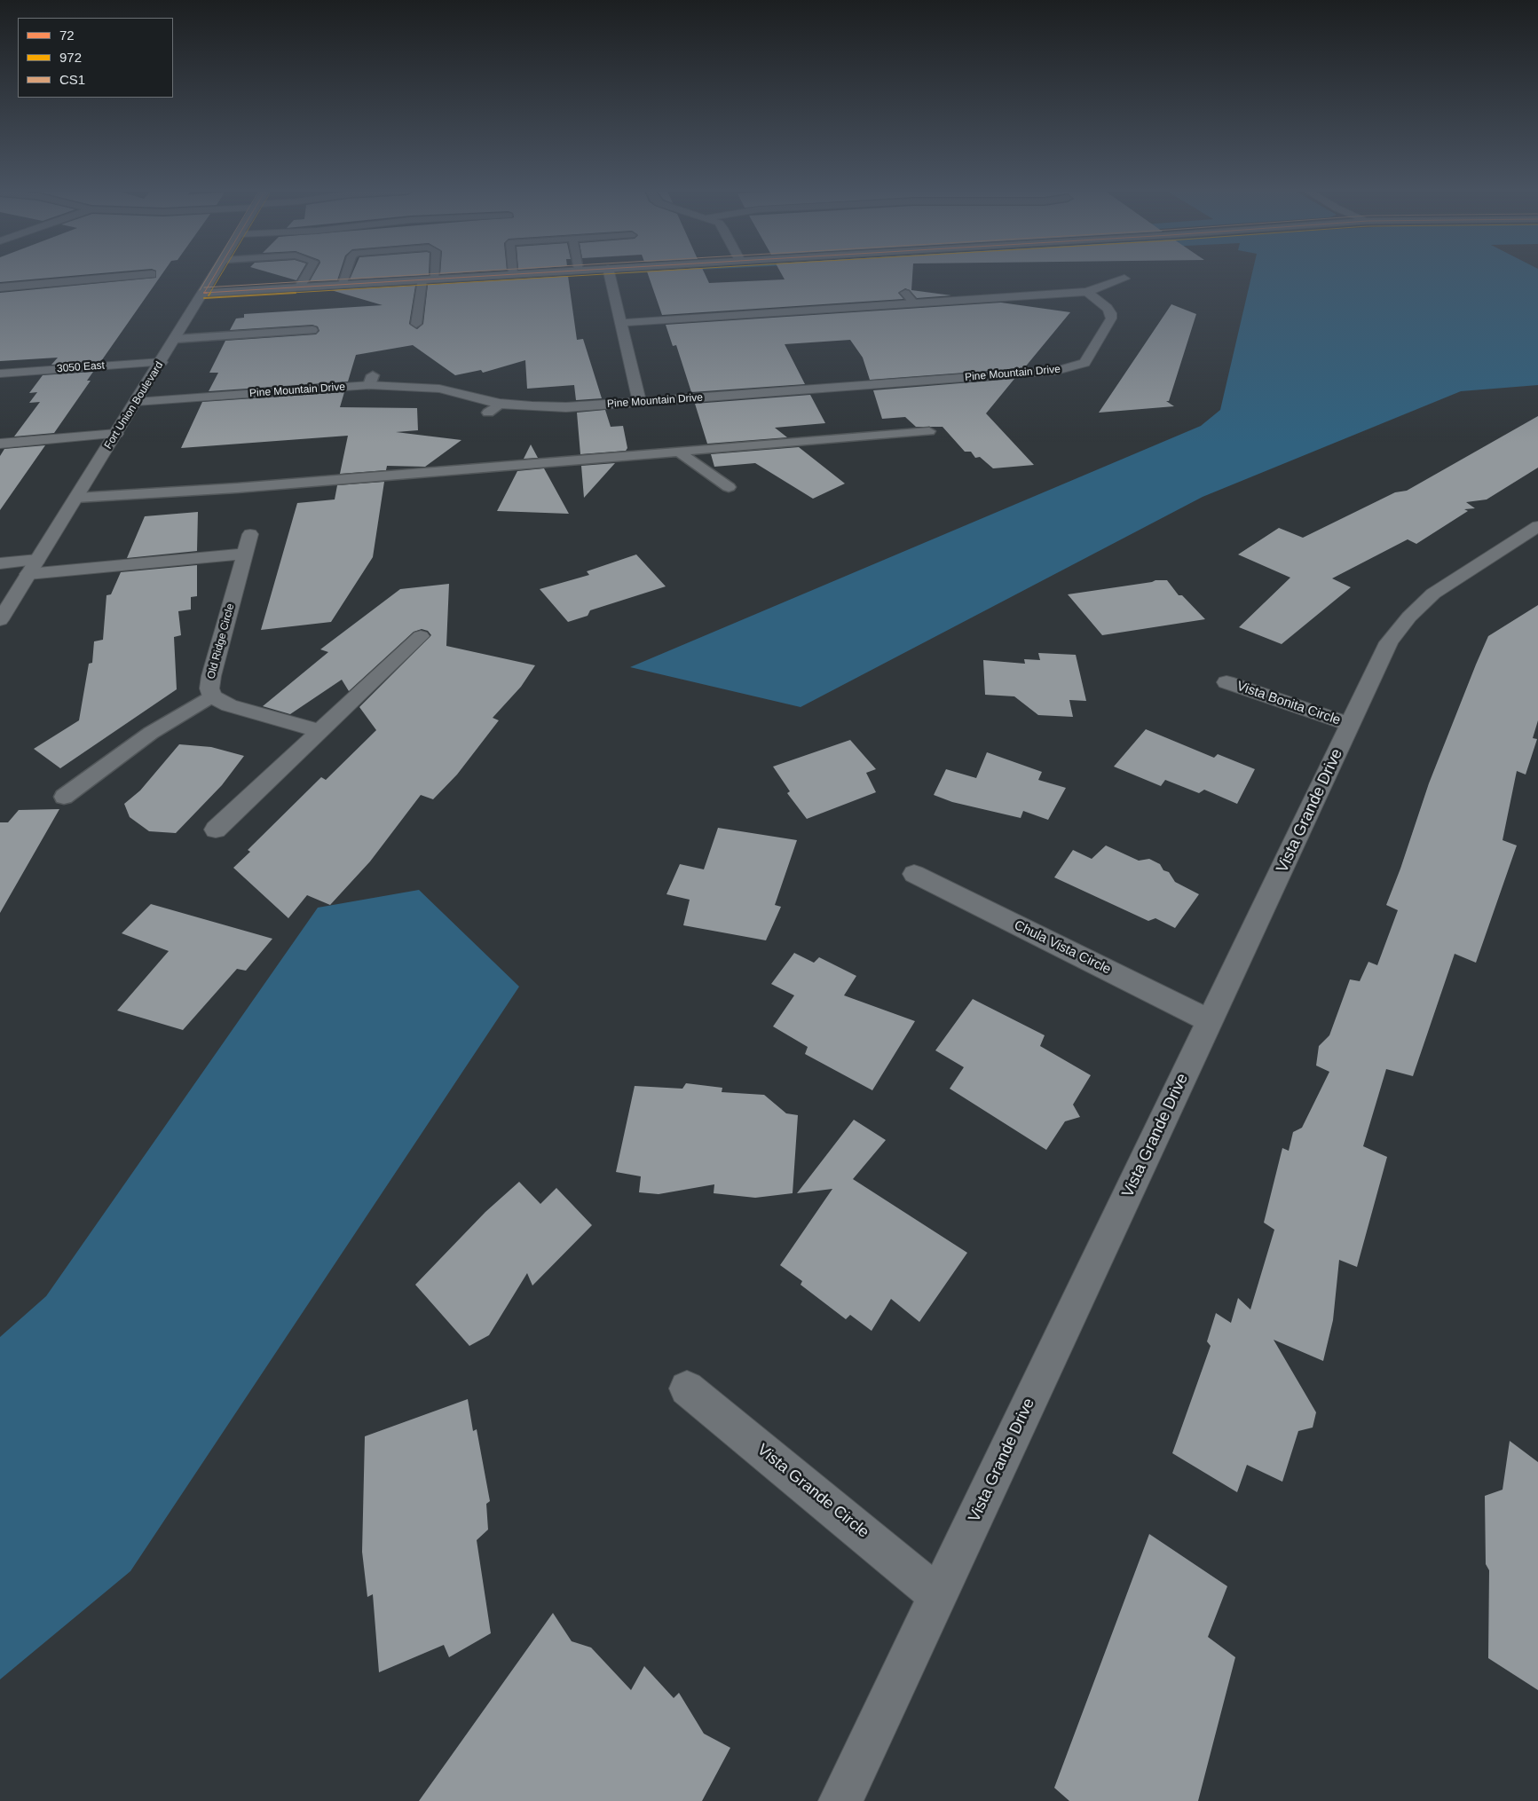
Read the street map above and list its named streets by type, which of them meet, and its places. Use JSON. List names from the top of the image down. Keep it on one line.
{"streets":{"street":["3050 East","Pine Mountain Drive","Fort Union Boulevard","Old Ridge Circle","Vista Bonita Circle","Vista Grande Drive","Chula Vista Circle","Vista Grande Circle"]},"crossings":[["3050 East","Fort Union Boulevard"],["Pine Mountain Drive","Fort Union Boulevard"],["Vista Bonita Circle","Vista Grande Drive"],["Vista Grande Drive","Chula Vista Circle"],["Vista Grande Drive","Vista Grande Circle"]],"lines":["transit line 72","transit line 972","transit line CS1"],"legend":["72","972","CS1"]}
